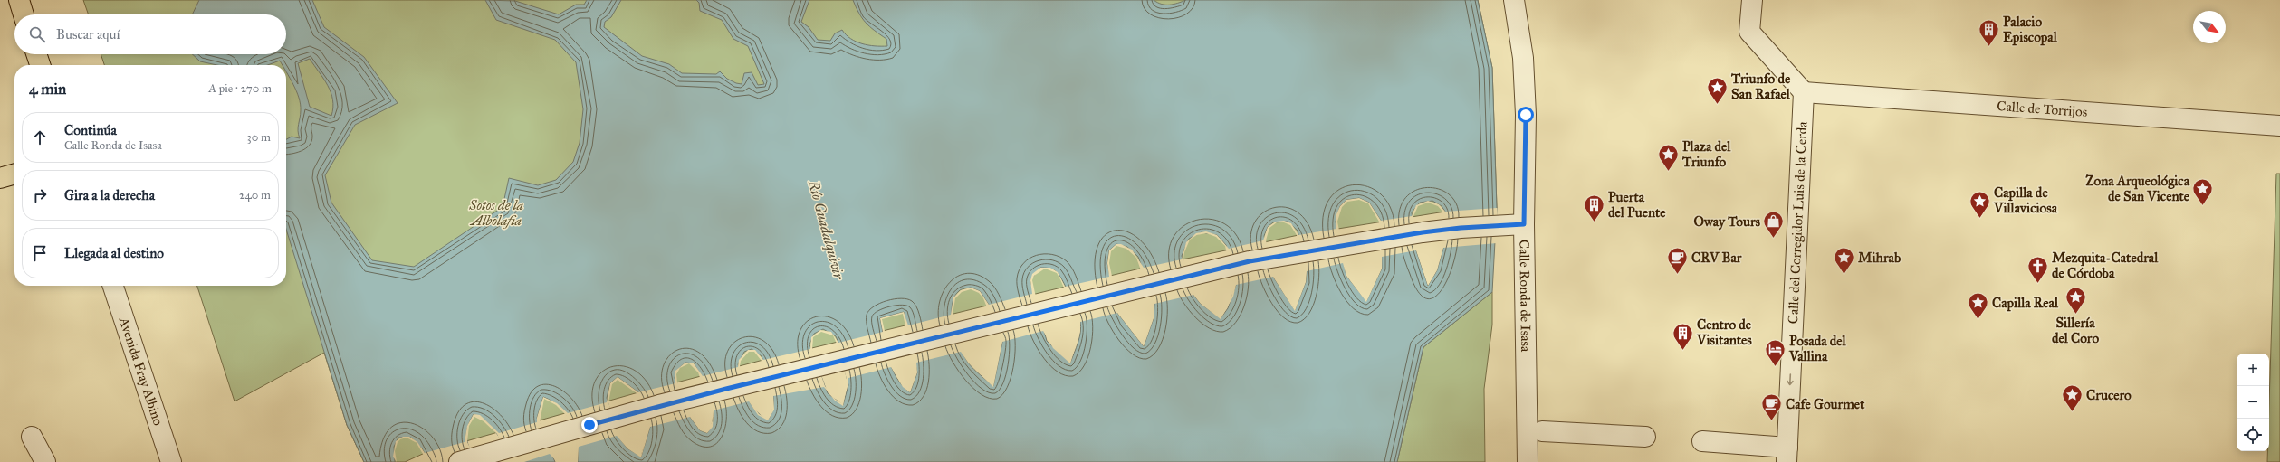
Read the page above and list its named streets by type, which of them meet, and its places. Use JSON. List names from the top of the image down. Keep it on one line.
{"streets":{"street":["Calle de Torrijos","Calle del Corregidor Luis de la Cerda","Calle Ronda de Isasa","Avenida Fray Albino"]},"crossings":[["Calle de Torrijos","Calle del Corregidor Luis de la Cerda"]],"one_way":["Calle del Corregidor Luis de la Cerda"],"water":["Río Guadalquivir"],"parks":["Sotos de la Albolafia"],"places":{"building":["Palacio Episcopal","Puerta del Puente","Centro de Visitantes"],"place":["Triunfo de San Rafael","Plaza del Triunfo","Zona Arqueológica de San Vicente","Capilla de Villaviciosa","Mihrab","Sillería del Coro","Capilla Real","Crucero"],"shop":["Oway Tours"],"cafe":["CRV Bar","Cafe Gourmet"],"church":["Mezquita-Catedral de Córdoba"],"hotel":["Posada del Vallina"]},"north":"bottom right","page":{"search":"Buscar aquí","heading":["4 min","A pie · 270 m"],"list":[["Continúa","Calle Ronda de Isasa","30 m"],["Gira a la derecha","240 m"],"Llegada al destino"],"map_buttons":["+","−"]}}
